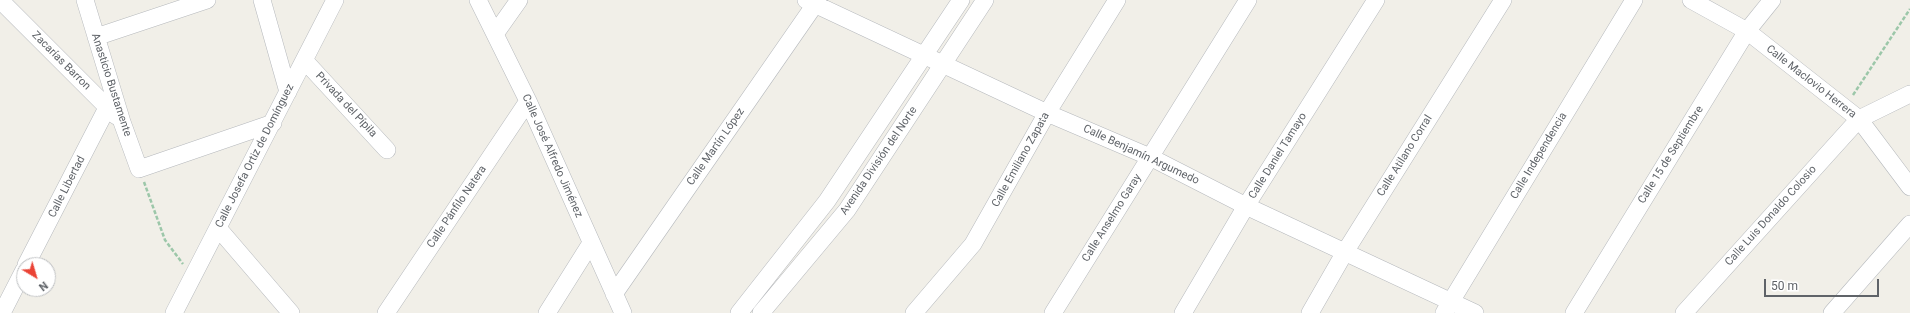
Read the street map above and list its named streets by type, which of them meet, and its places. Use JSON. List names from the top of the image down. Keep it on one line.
{"streets":{"street":["Zacarías Barron","Calle Maclovio Herrera","Anasticio Bustamente","Privada del Pípila","Calle Martín López","Calle Benjamín Argumedo","Calle 15 de Septiembre","Calle Josefa Ortiz de Domínguez","Calle José Alfredo Jiménez","Calle Daniel Tamayo","Calle Atilano Corral","Calle Independencia","Calle Emiliano Zapata","Avenida División del Norte","Calle Libertad","Calle Pánfilo Natera","Calle Luis Donaldo Colosio","Calle Anselmo Garay"]},"crossings":[["Zacarías Barron","Anasticio Bustamente"],["Zacarías Barron","Calle Libertad"],["Calle Maclovio Herrera","Calle 15 de Septiembre"],["Calle Maclovio Herrera","Calle Luis Donaldo Colosio"],["Privada del Pípila","Calle Josefa Ortiz de Domínguez"],["Calle Martín López","Calle Benjamín Argumedo"],["Calle Martín López","Calle José Alfredo Jiménez"],["Calle Benjamín Argumedo","Calle Daniel Tamayo"],["Calle Benjamín Argumedo","Calle Atilano Corral"],["Calle Benjamín Argumedo","Calle Independencia"],["Calle Benjamín Argumedo","Calle Emiliano Zapata"],["Calle Benjamín Argumedo","Avenida División del Norte"],["Calle Benjamín Argumedo","Calle Anselmo Garay"],["Calle José Alfredo Jiménez","Calle Pánfilo Natera"]],"scale_bar":"50 m","north":"bottom right"}
